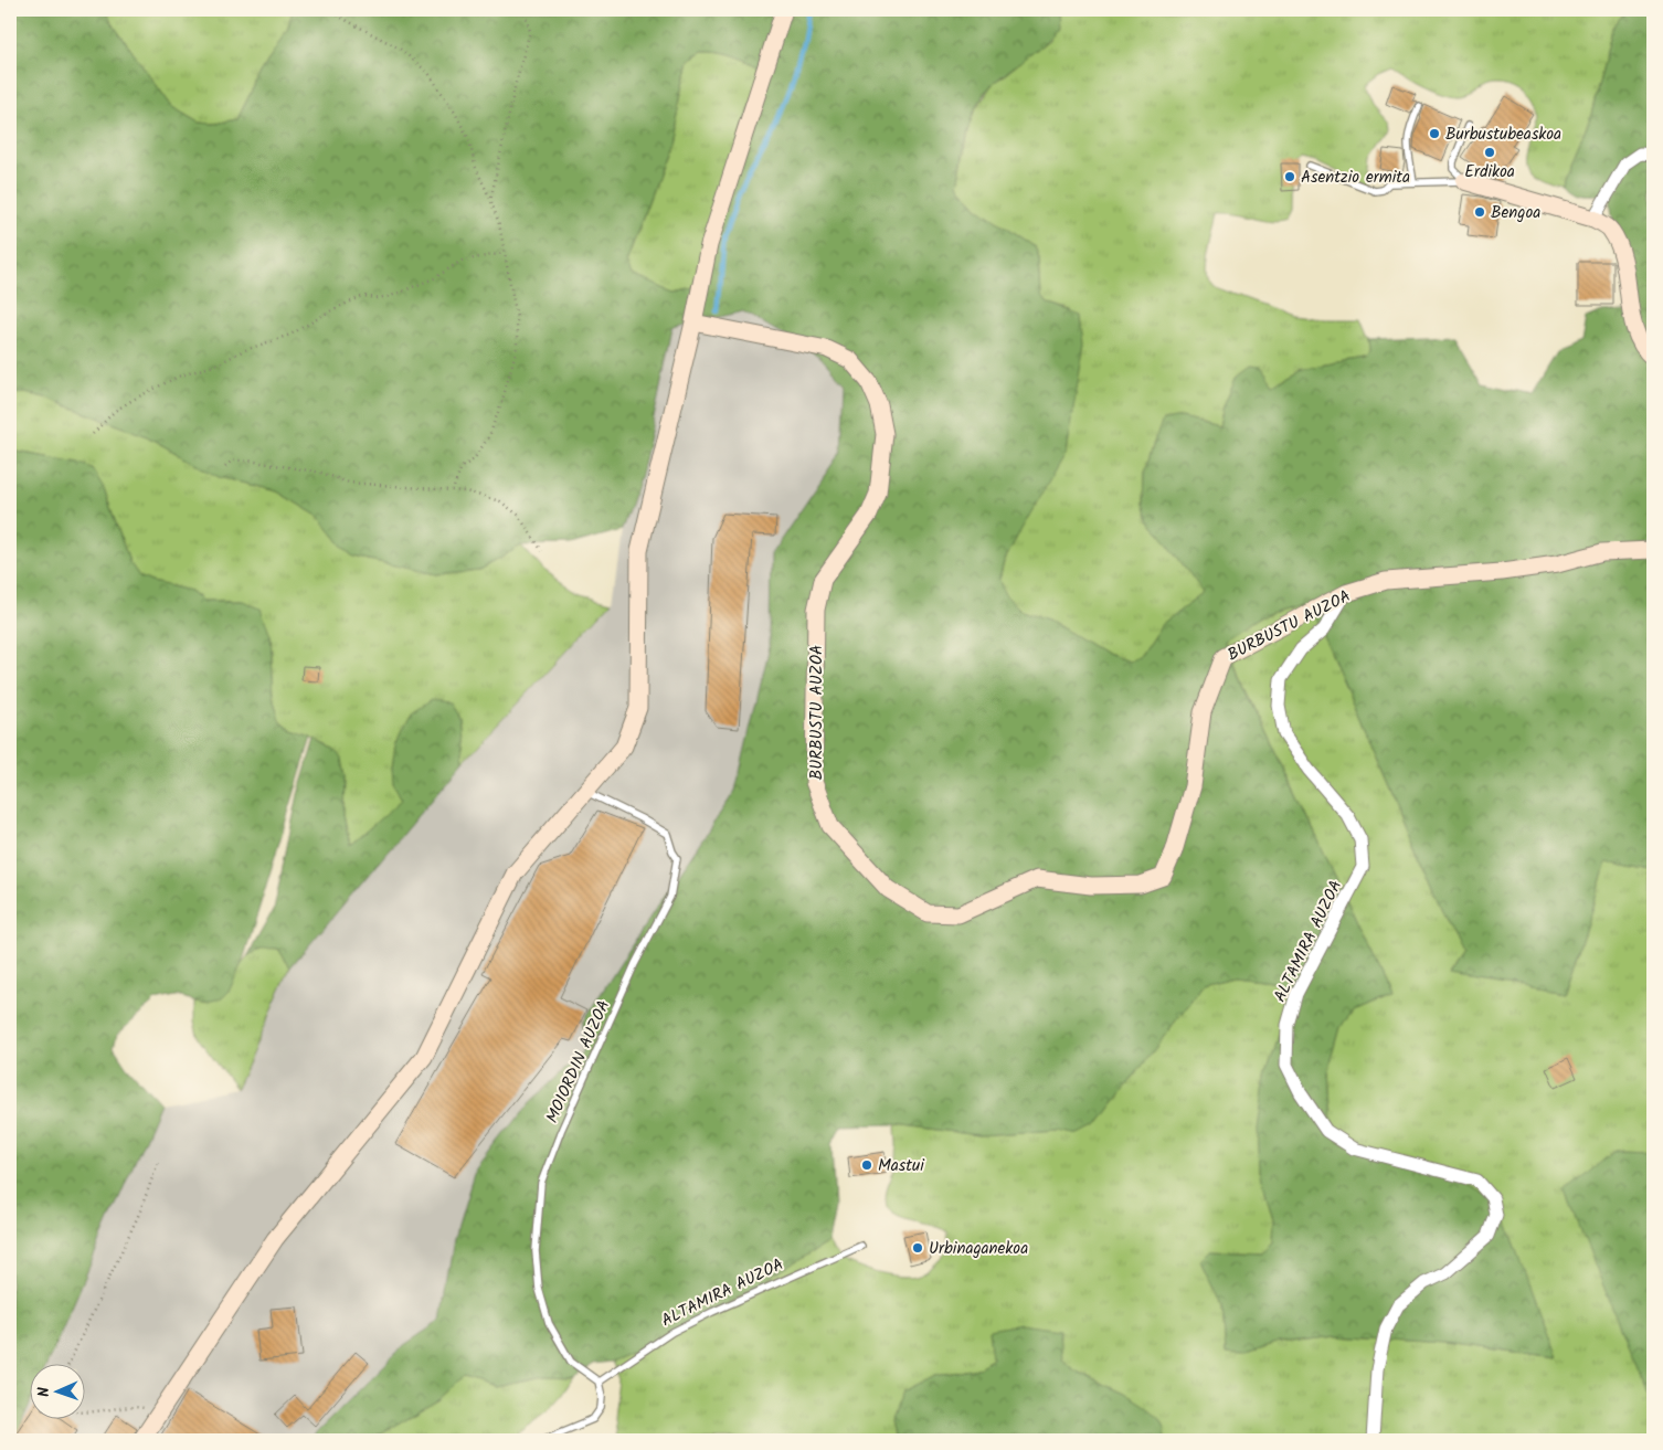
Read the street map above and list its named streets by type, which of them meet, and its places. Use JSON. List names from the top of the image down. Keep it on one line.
{"streets":{"street":["BURBUSTU AUZOA","ALTAMIRA AUZOA"],"lane":["MOIORDIN AUZOA"]},"crossings":[["BURBUSTU AUZOA","ALTAMIRA AUZOA"],["ALTAMIRA AUZOA","MOIORDIN AUZOA"]],"places":["Burbustubeaskoa","Erdikoa","Asentzio ermita","Bengoa","Mastui","Urbinaganekoa"],"north":"left"}
